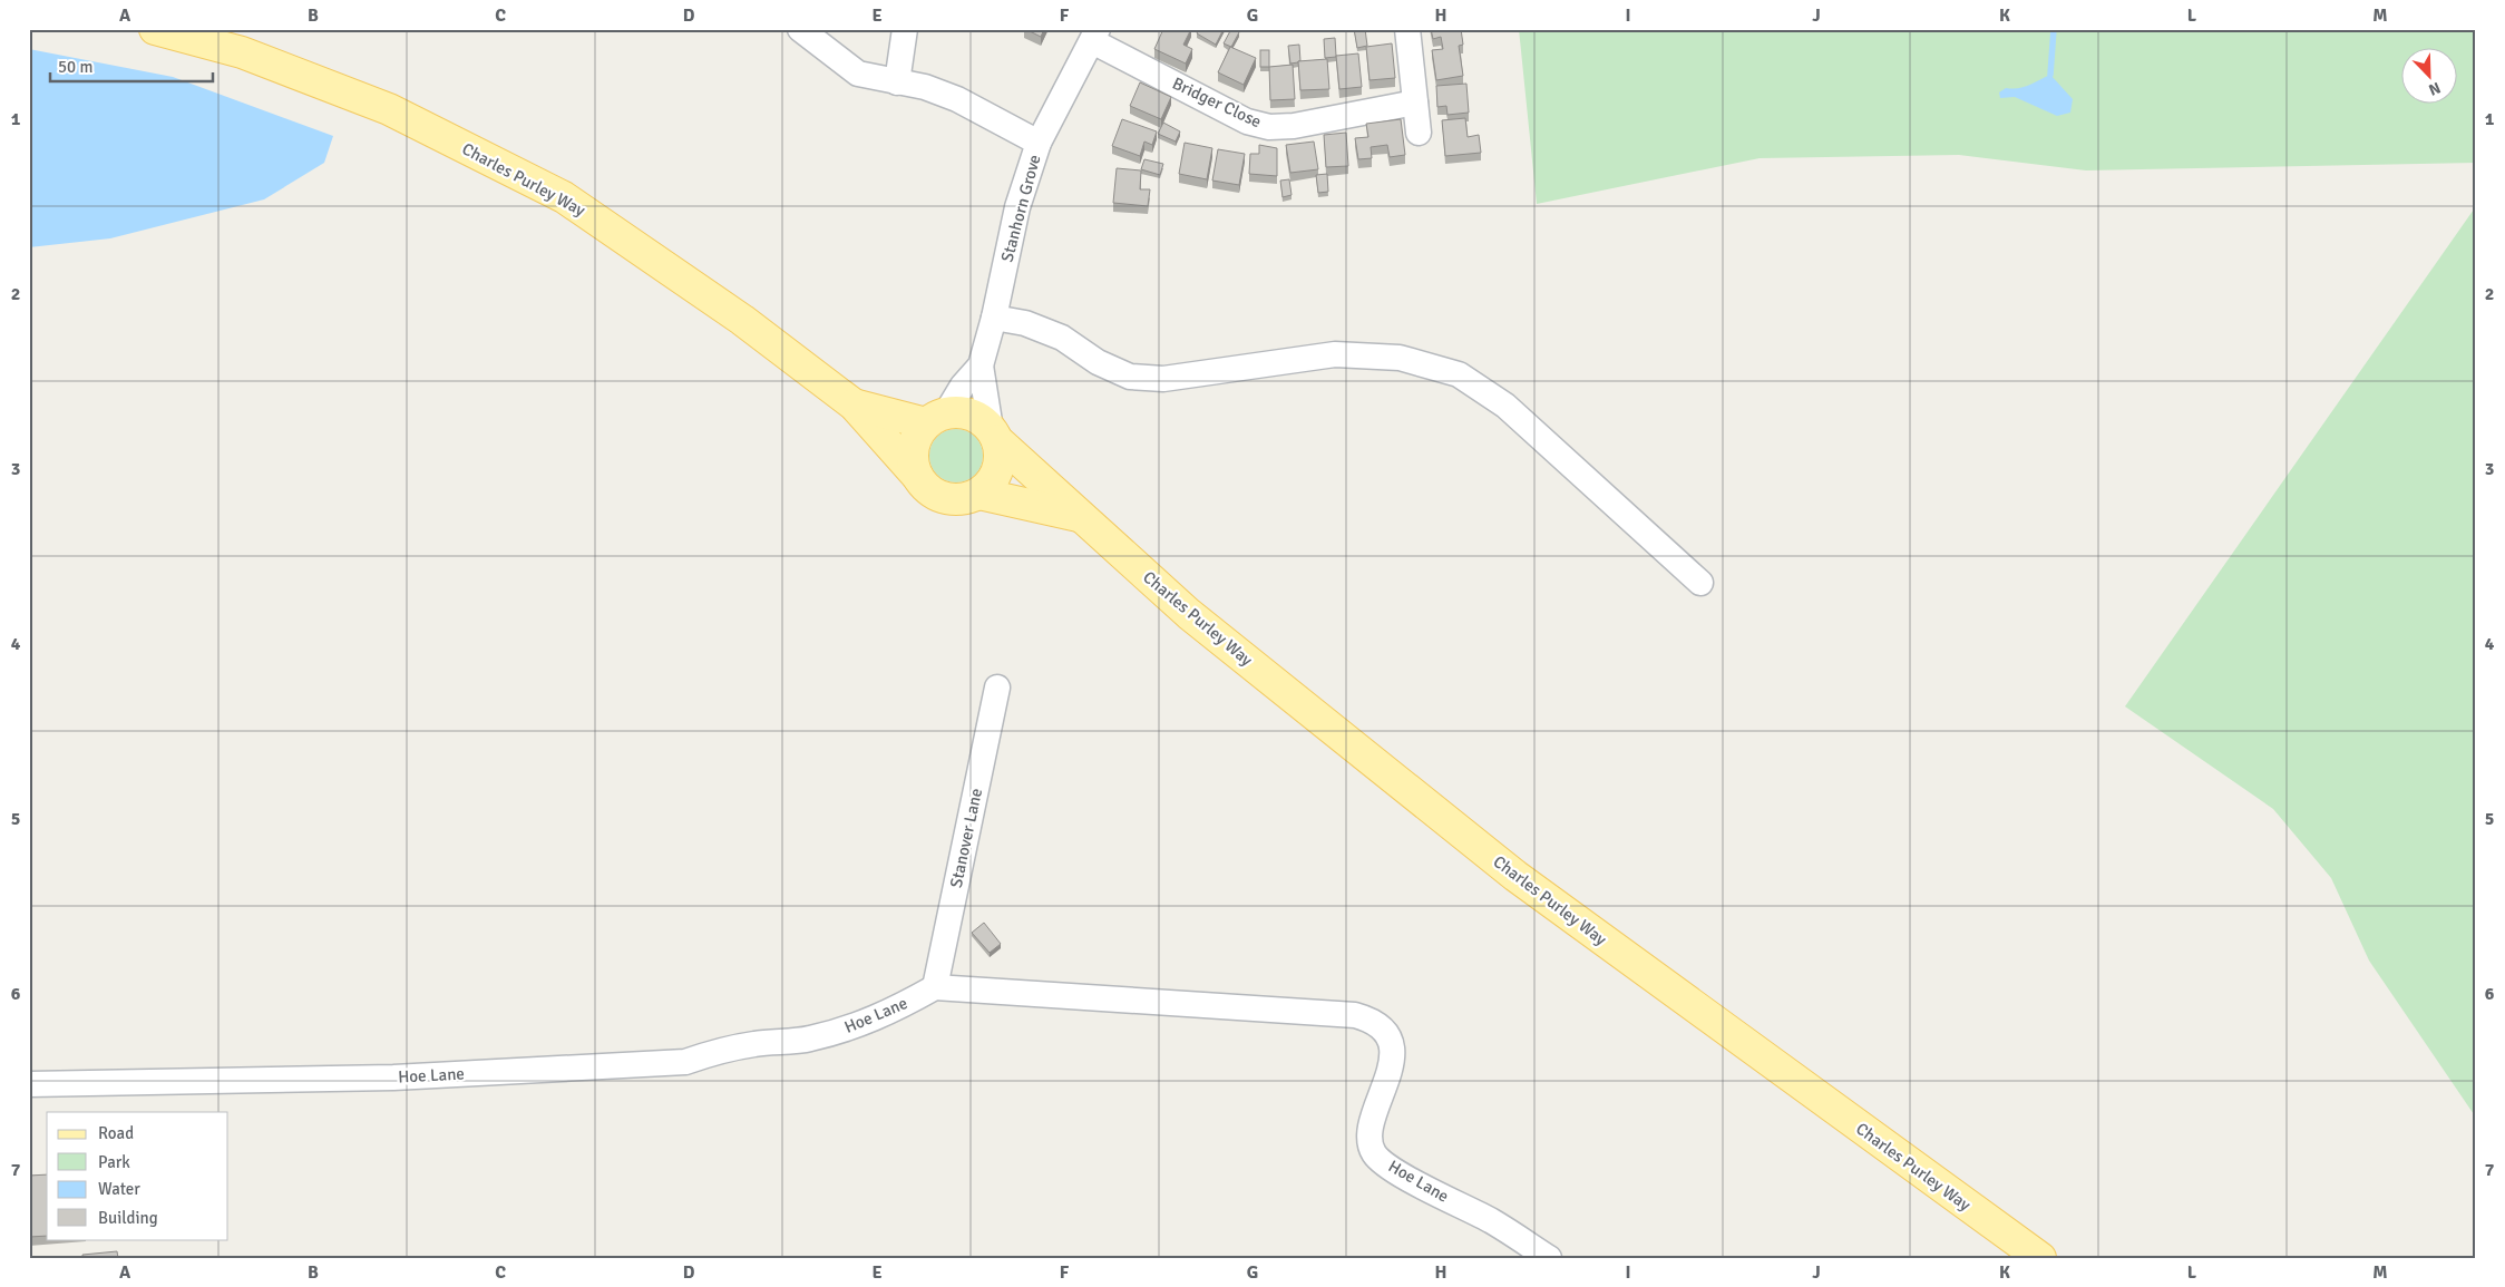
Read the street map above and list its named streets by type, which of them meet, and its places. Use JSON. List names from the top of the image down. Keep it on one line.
{"streets":{"main road":["Charles Purley Way"],"street":["Bridger Close","Stanhorn Grove","Stanover Lane","Hoe Lane"]},"crossings":[["Bridger Close","Stanhorn Grove"],["Charles Purley Way","Stanhorn Grove"],["Stanover Lane","Hoe Lane"]],"legend":["Road","Park","Water","Building"],"scale_bar":"50 m","north":"bottom right","grid":{"columns":["A","B","C","D","E","F","G","H","I","J","K","L","M"],"rows":["1","2","3","4","5","6","7"]}}
